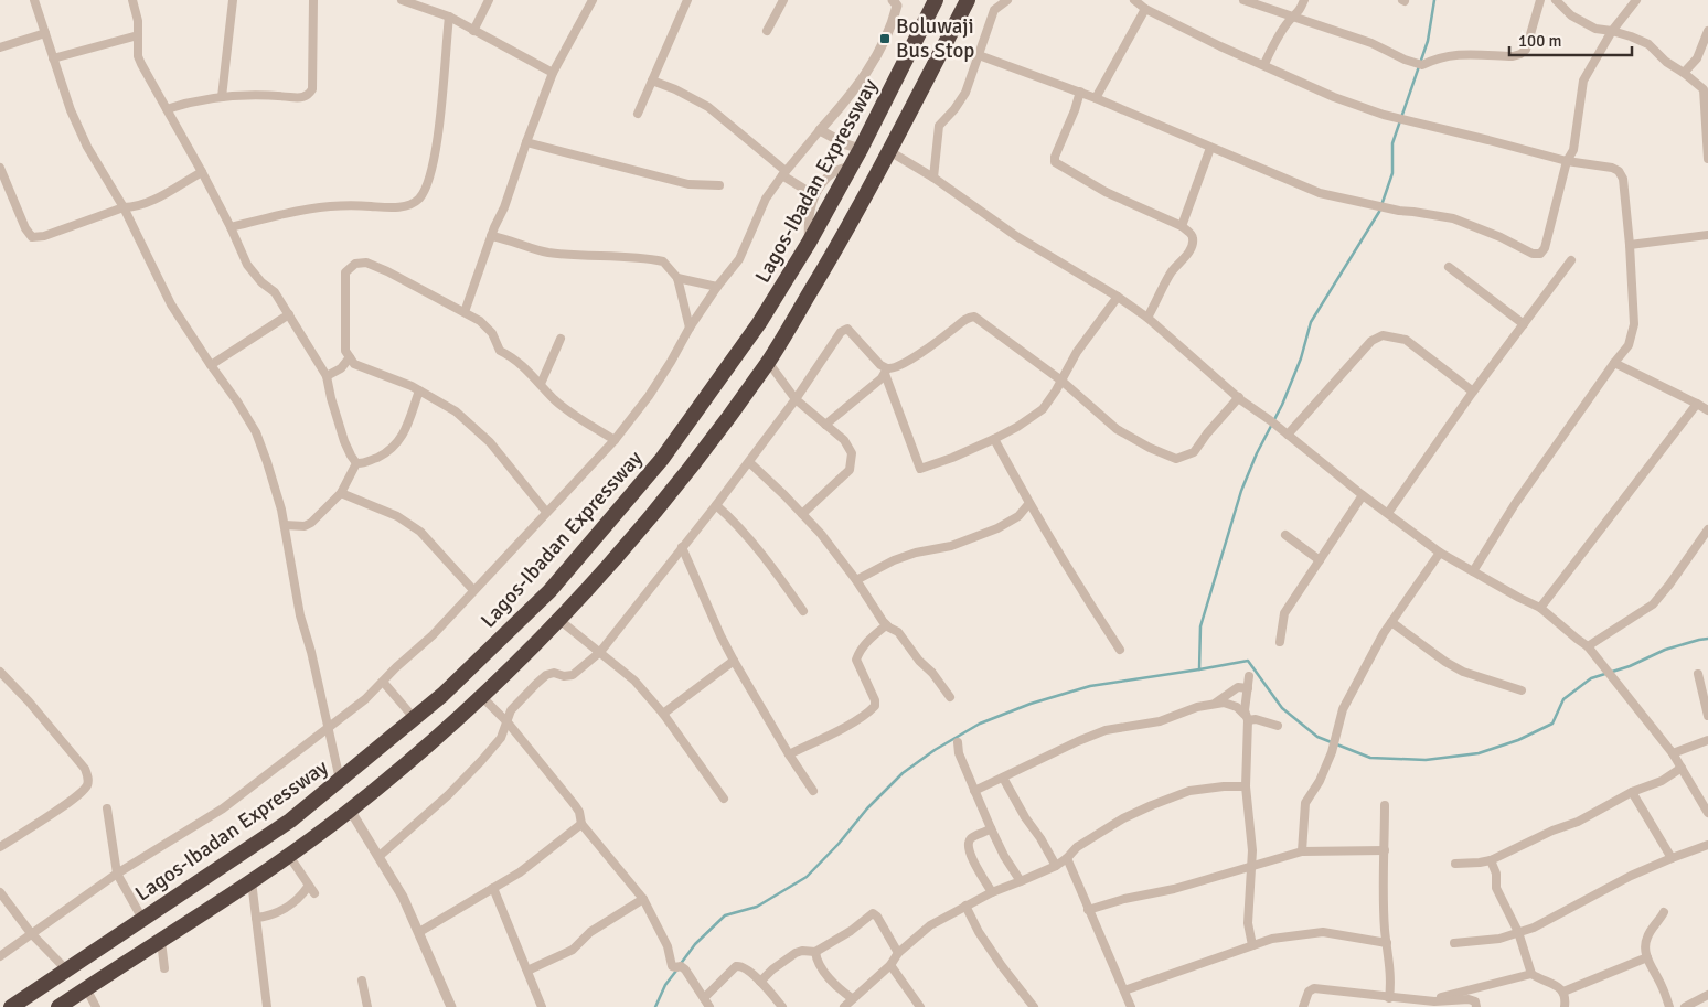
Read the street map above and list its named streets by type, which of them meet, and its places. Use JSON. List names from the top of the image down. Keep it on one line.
{"streets":{"highway":["Lagos-Ibadan Expressway"]},"places":{"transit":["Boluwaji Bus Stop"]},"scale_bar":"100 m"}
